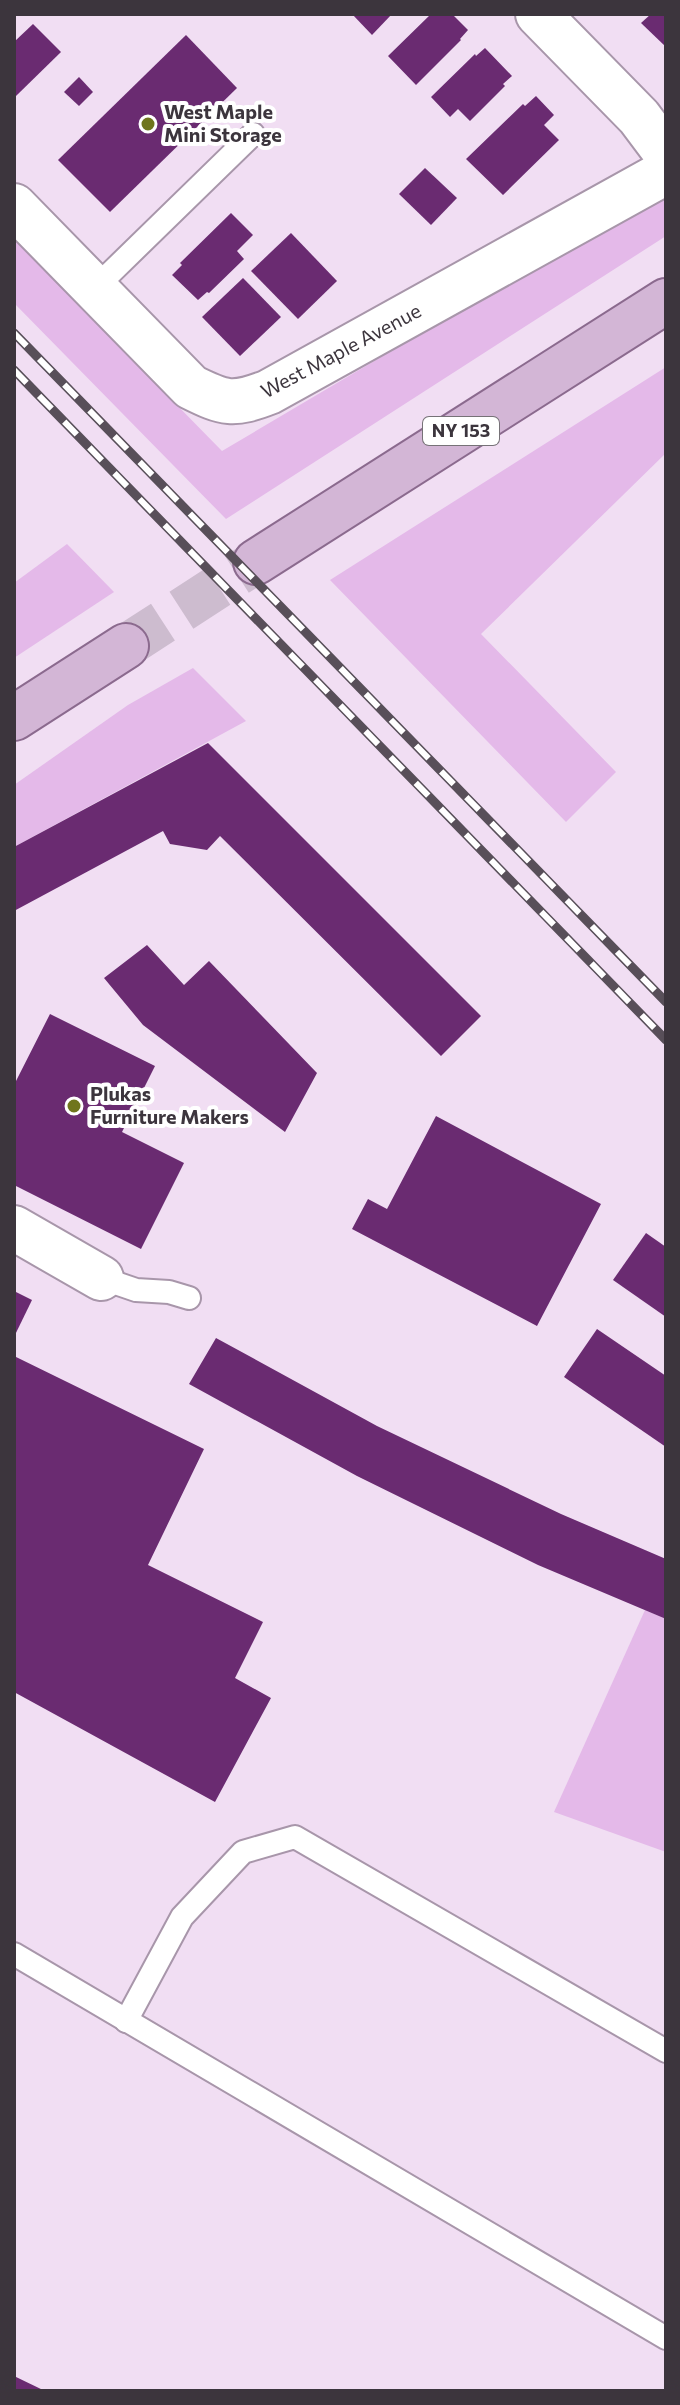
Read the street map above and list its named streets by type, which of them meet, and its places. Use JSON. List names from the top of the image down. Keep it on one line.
{"streets":{"main road":["NY 153"],"street":["West Maple Avenue"]},"places":["West Maple Mini Storage","Plukas Furniture Makers"]}
